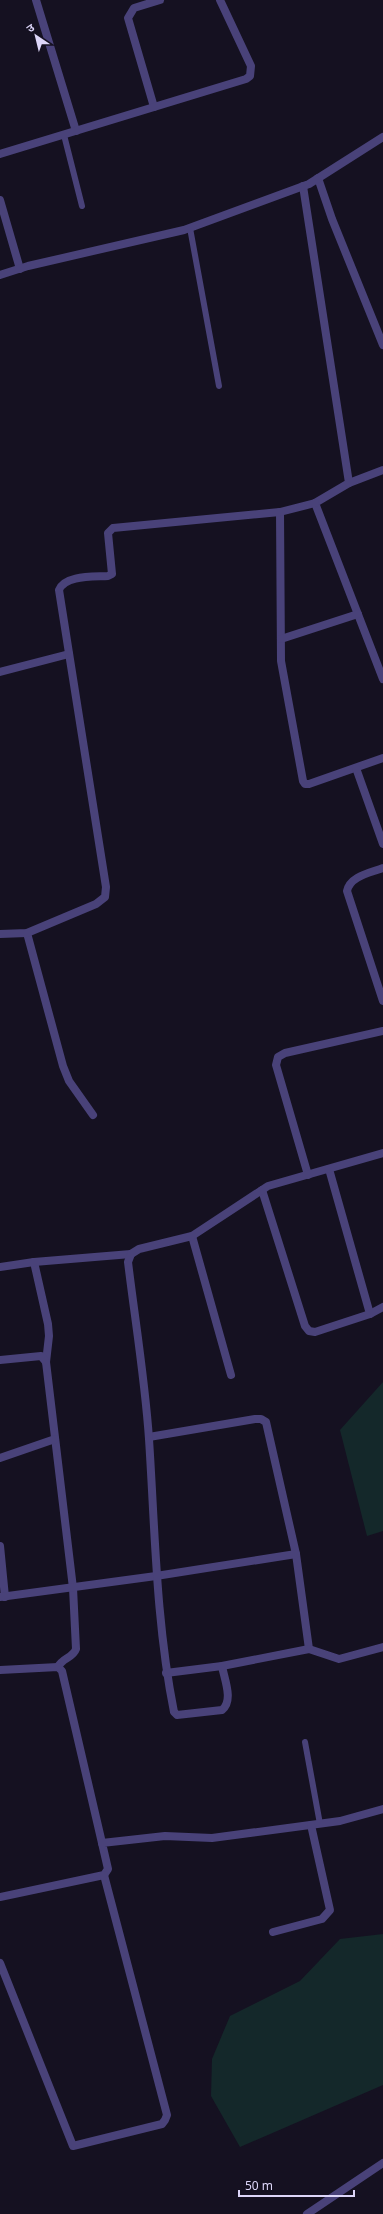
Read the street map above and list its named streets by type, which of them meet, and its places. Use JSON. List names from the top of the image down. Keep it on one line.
{"scale_bar":"50 m","north":"top left"}
